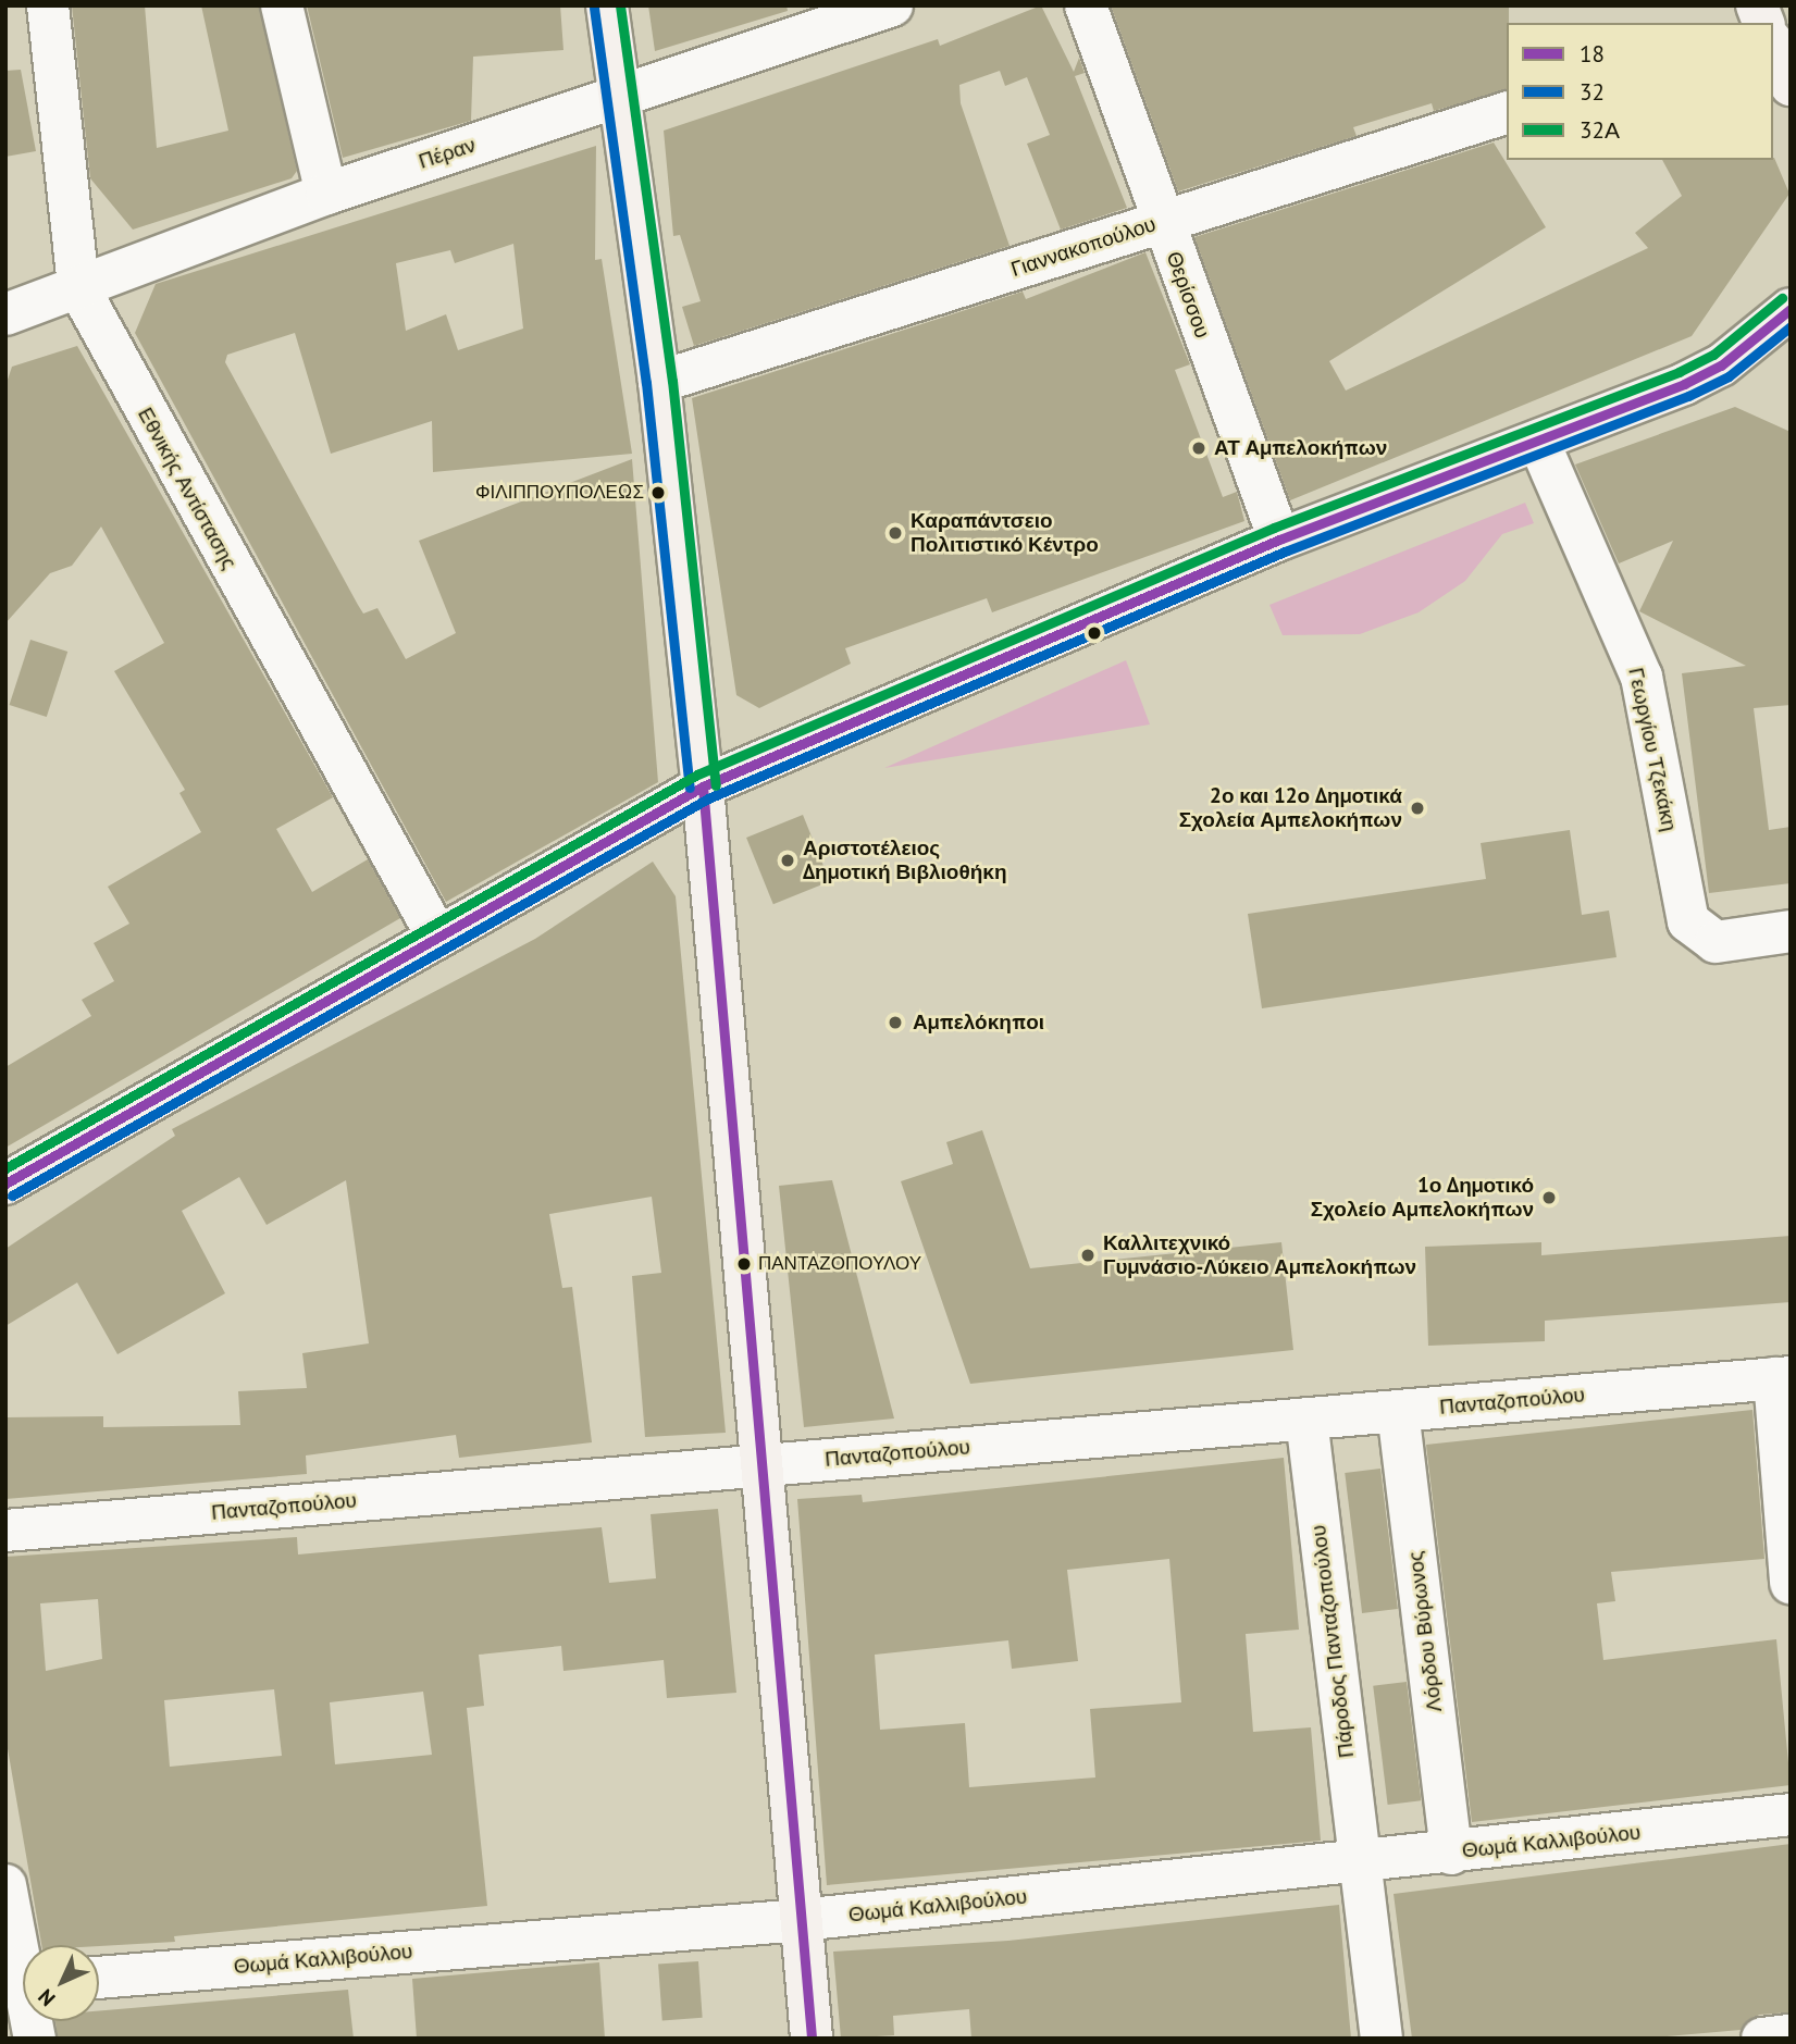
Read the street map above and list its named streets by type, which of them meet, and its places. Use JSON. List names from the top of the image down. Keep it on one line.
{"streets":{"street":["Πέραν","Γιαννακοπούλου","Θερίσσου","Εθνικής Αντίστασης","Γεωργίου Τζεκάκη","Πανταζοπούλου","Λόρδου Βύρωνος","Πάροδος Πανταζοπούλου","Θωμά Καλλιβούλου"]},"crossings":[["Πέραν","Εθνικής Αντίστασης"],["Γιαννακοπούλου","Θερίσσου"],["Πανταζοπούλου","Λόρδου Βύρωνος"],["Πανταζοπούλου","Πάροδος Πανταζοπούλου"],["Λόρδου Βύρωνος","Θωμά Καλλιβούλου"],["Πάροδος Πανταζοπούλου","Θωμά Καλλιβούλου"]],"places":["ΑΤ Αμπελοκήπων","ΦΙΛΙΠΠΟΥΠΟΛΕΩΣ","Καραπάντσειο Πολιτιστικό Κέντρο","2ο και 12ο Δημοτικά Σχολεία Αμπελοκήπων","Αριστοτέλειος Δημοτική Βιβλιοθήκη","Αμπελόκηποι","1ο Δημοτικό Σχολείο Αμπελοκήπων","Καλλιτεχνικό Γυμνάσιο-Λύκειο Αμπελοκήπων","ΠΑΝΤΑΖΟΠΟΥΛΟΥ"],"lines":["transit line 32Α","transit line 32","transit line 18"],"legend":["18","32","32Α"],"north":"bottom left"}
